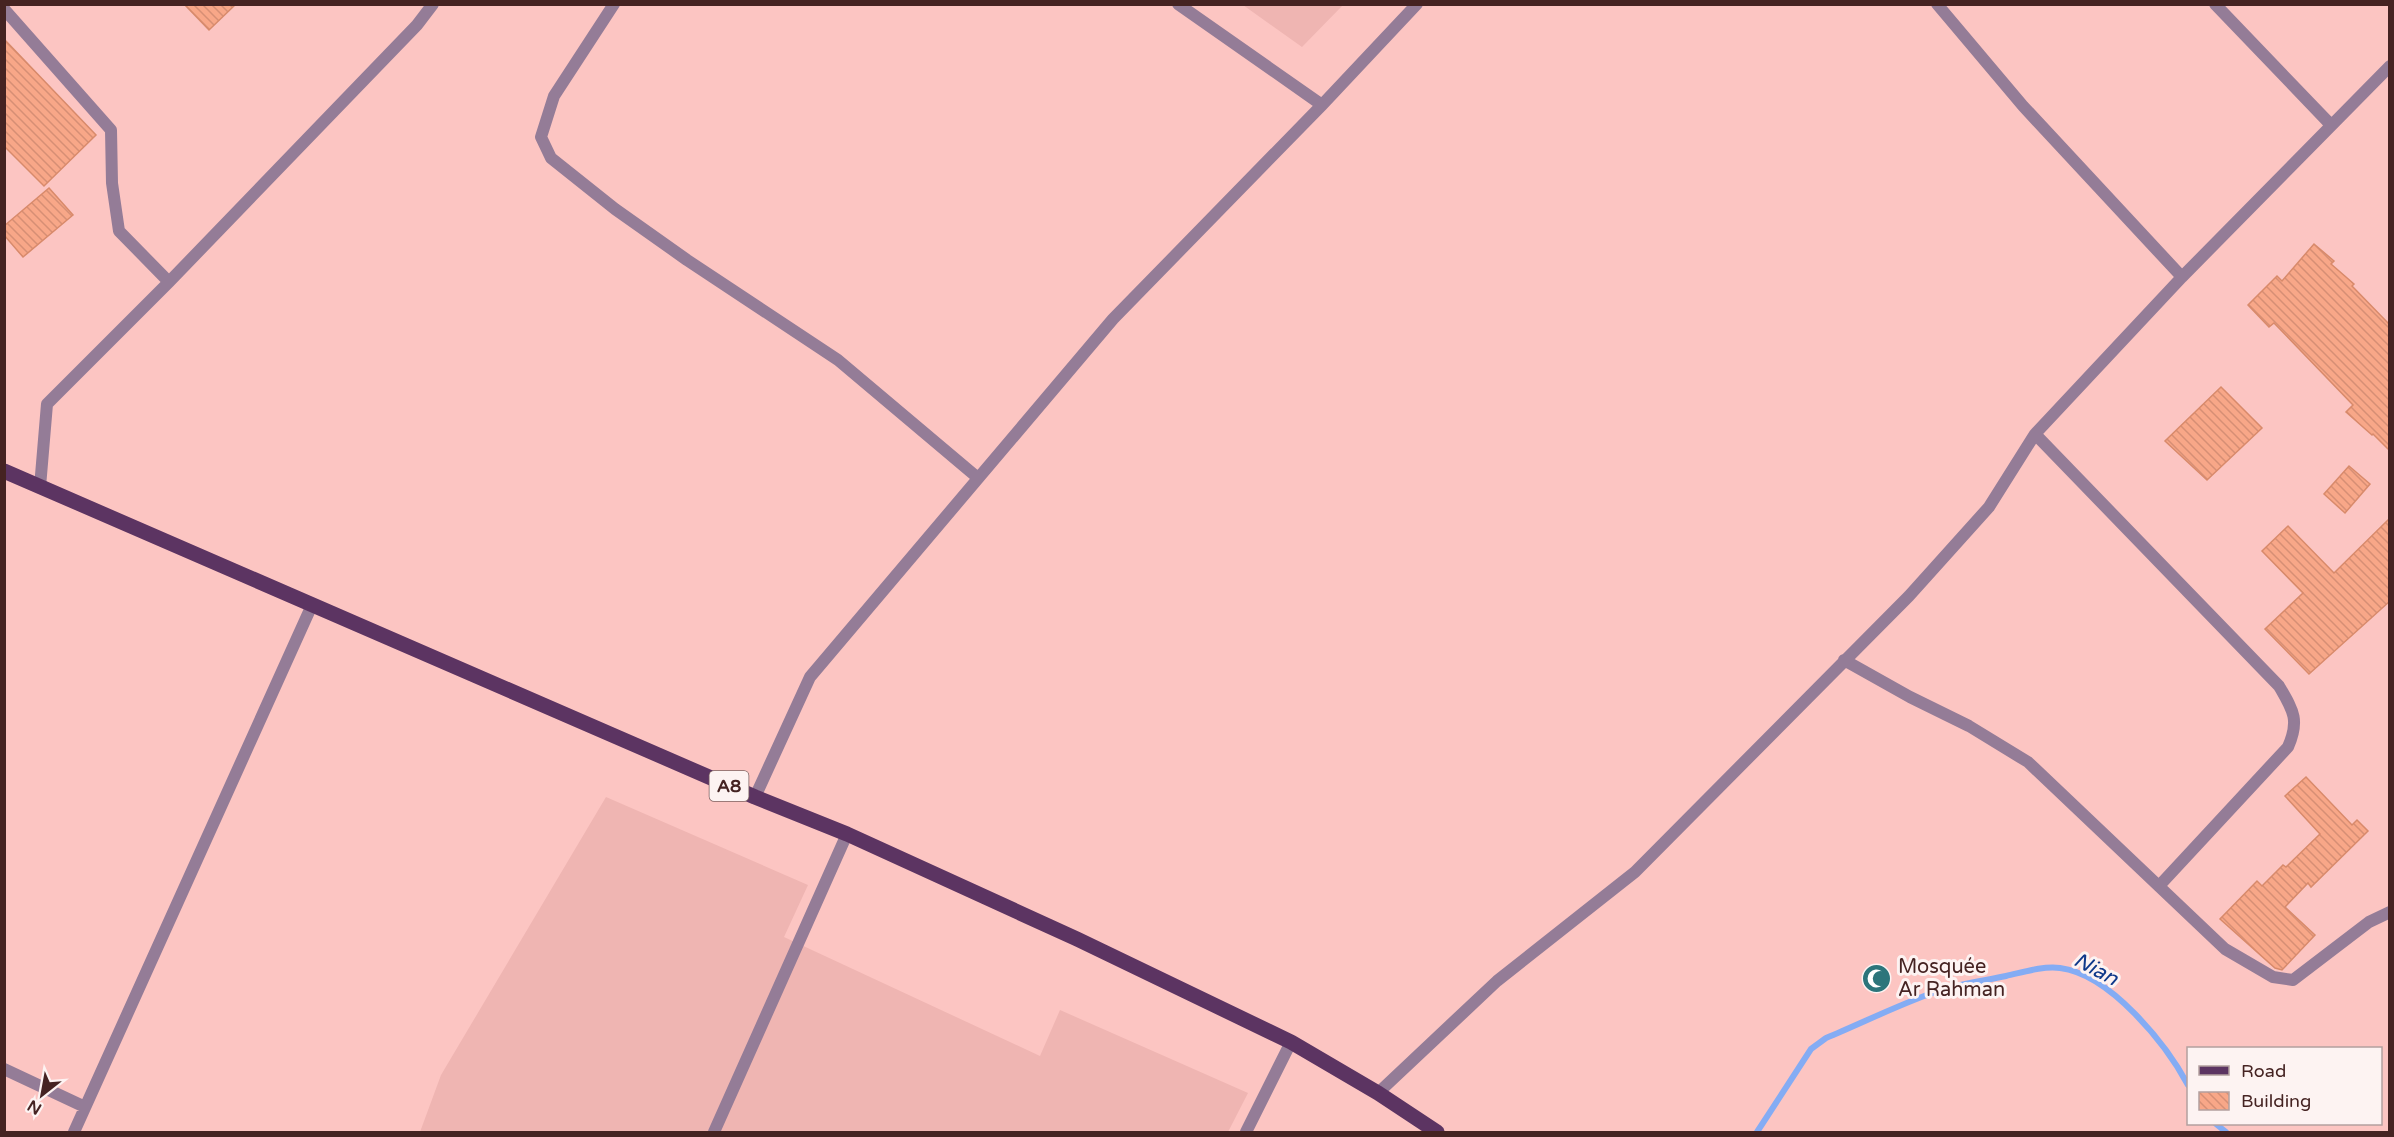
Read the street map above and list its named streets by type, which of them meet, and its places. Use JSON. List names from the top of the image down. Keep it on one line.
{"streets":{"main road":["A8"]},"water":["Nian"],"places":{"mosque":["Mosquée Ar Rahman"]},"legend":["Road","Building"],"north":"bottom left"}
